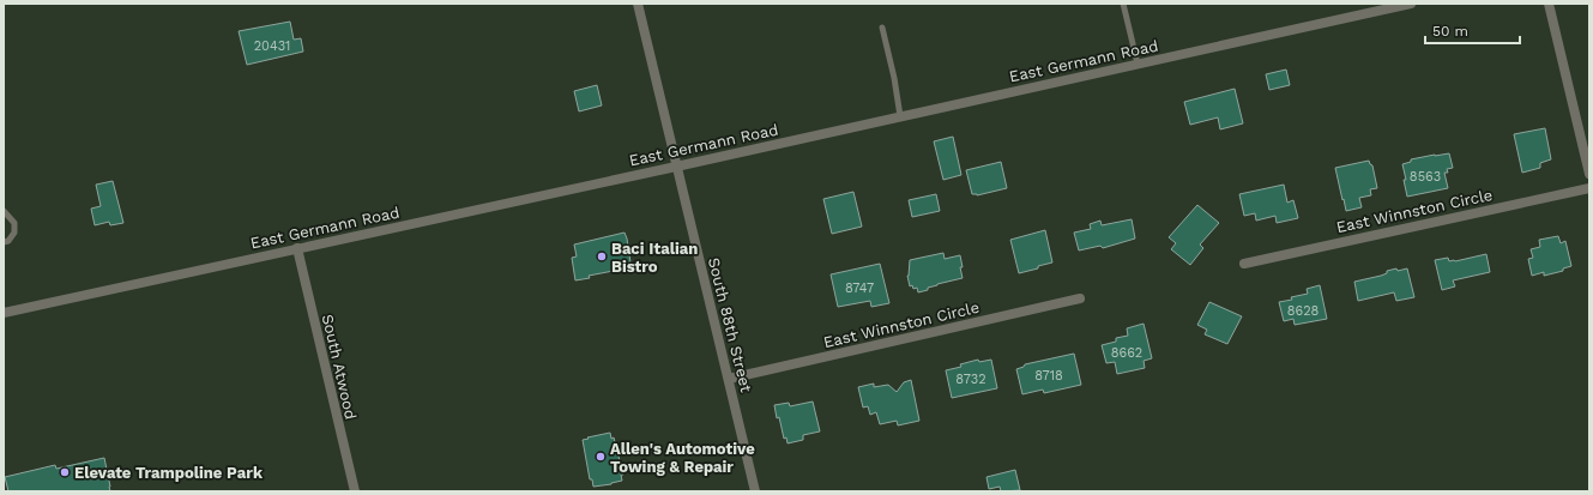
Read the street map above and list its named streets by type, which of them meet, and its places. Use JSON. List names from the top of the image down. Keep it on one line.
{"streets":{"street":["East Germann Road","East Winnston Circle","South 88th Street","South Atwood"]},"crossings":[["East Germann Road","South 88th Street"],["East Germann Road","South Atwood"],["East Winnston Circle","South 88th Street"]],"places":["Baci Italian Bistro","Allen's Automotive Towing & Repair","Elevate Trampoline Park"],"house_numbers":["20431","8563","8747","8628","8662","8718","8732"],"scale_bar":"50 m"}
